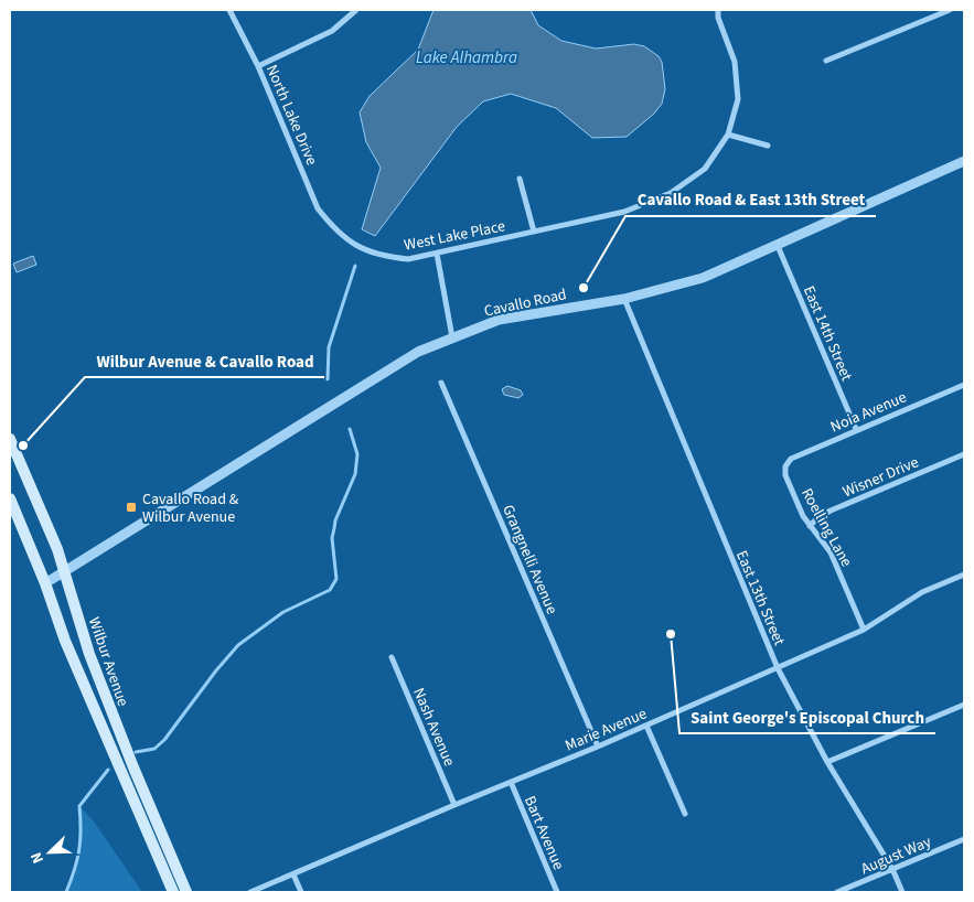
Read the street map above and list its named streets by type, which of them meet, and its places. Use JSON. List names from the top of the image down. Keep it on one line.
{"streets":{"main road":["Wilbur Avenue"],"street":["North Lake Drive","West Lake Place","Cavallo Road","East 14th Street","Noia Avenue","Wisner Drive","Roelling Lane","Grangnelli Avenue","East 13th Street","Nash Avenue","Marie Avenue","Bart Avenue","August Way"]},"crossings":[["North Lake Drive","West Lake Place"],["Cavallo Road","East 14th Street"],["Cavallo Road","East 13th Street"],["Cavallo Road","Wilbur Avenue"],["East 14th Street","Noia Avenue"],["Noia Avenue","Roelling Lane"],["Wisner Drive","Roelling Lane"],["Roelling Lane","Marie Avenue"],["Grangnelli Avenue","Marie Avenue"],["East 13th Street","Marie Avenue"],["East 13th Street","August Way"],["Nash Avenue","Marie Avenue"],["Marie Avenue","Bart Avenue"]],"water":["Lake Alhambra"],"places":{"other":["Cavallo Road & East 13th Street","Wilbur Avenue & Cavallo Road","Saint George's Episcopal Church"],"transit":["Cavallo Road & Wilbur Avenue"]},"north":"bottom left"}
